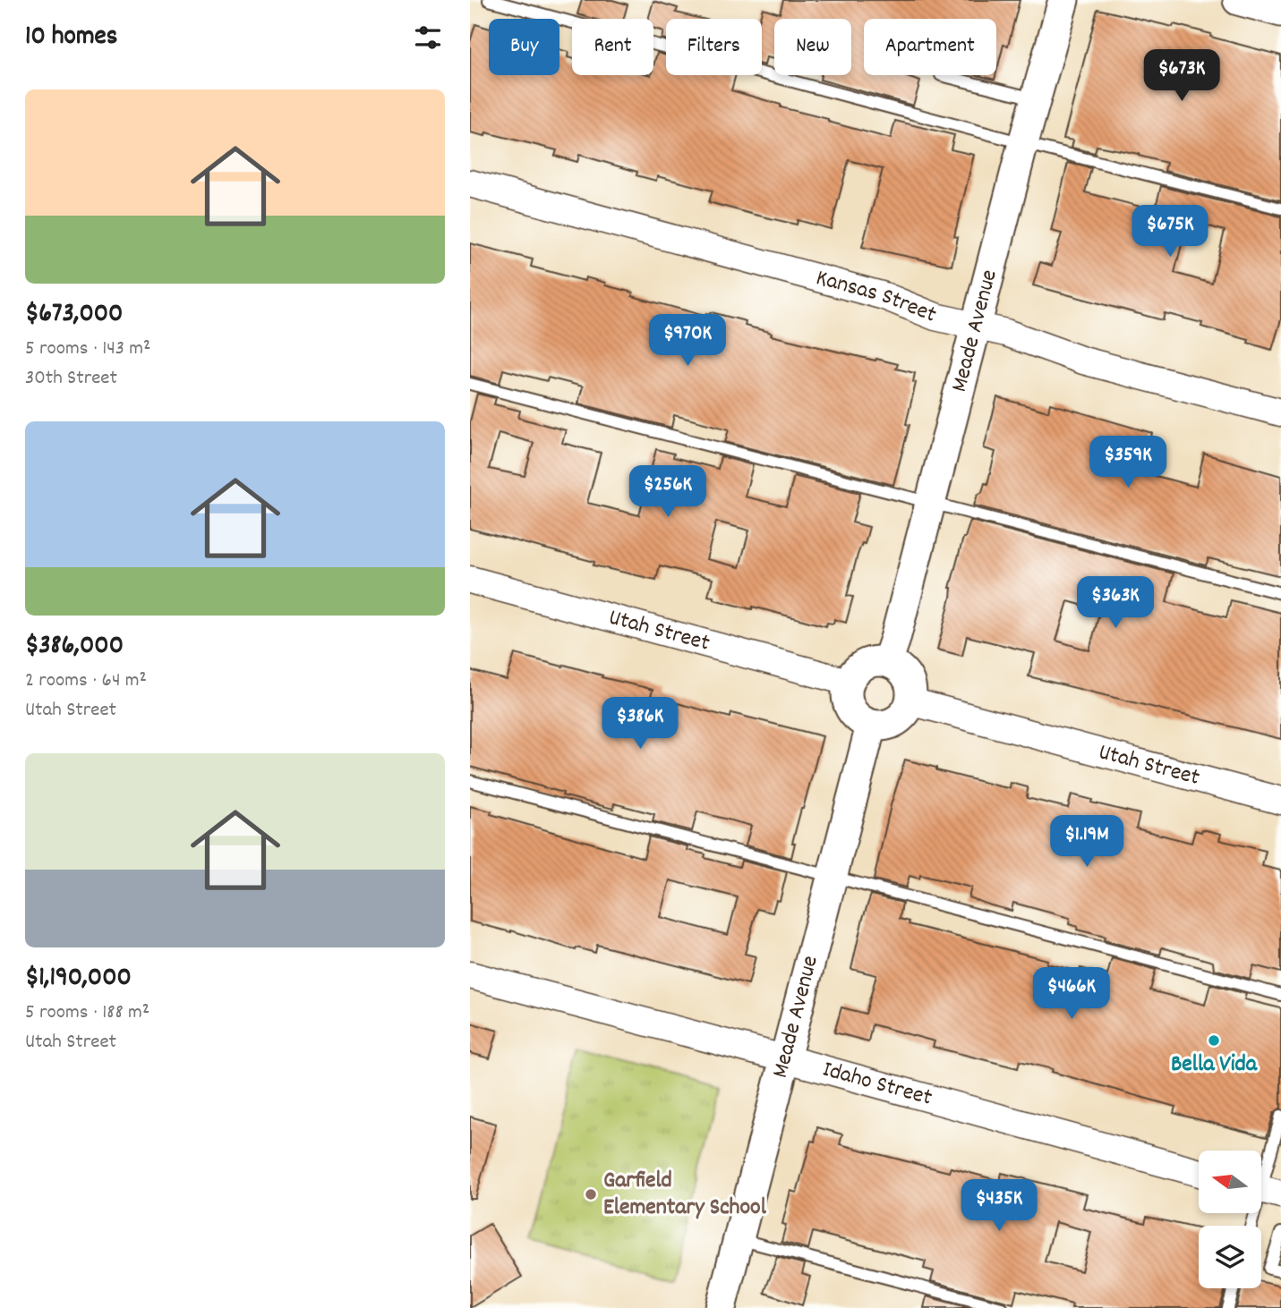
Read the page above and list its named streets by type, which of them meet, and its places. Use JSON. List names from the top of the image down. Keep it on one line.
{"streets":{"main road":["Meade Avenue"],"street":["Kansas Street","Utah Street","Idaho Street"]},"crossings":[["Kansas Street","Meade Avenue"],["Meade Avenue","Utah Street"],["Meade Avenue","Idaho Street"]],"places":["Bella Vida","Garfield Elementary School"],"north":"left","page":{"heading":"10 homes","chip":["Buy","Rent","Filters","New","Apartment"],"price":["$673K","$675K","$970K","$359K","$256K","$363K","$386K","$1.19M","$466K","$435K"],"list":[{"name":"$673,000","note":"5 rooms · 143 m² · 30th Street"},{"name":"$386,000","note":"2 rooms · 64 m² · Utah Street"},{"name":"$1,190,000","note":"5 rooms · 188 m² · Utah Street"}]}}
